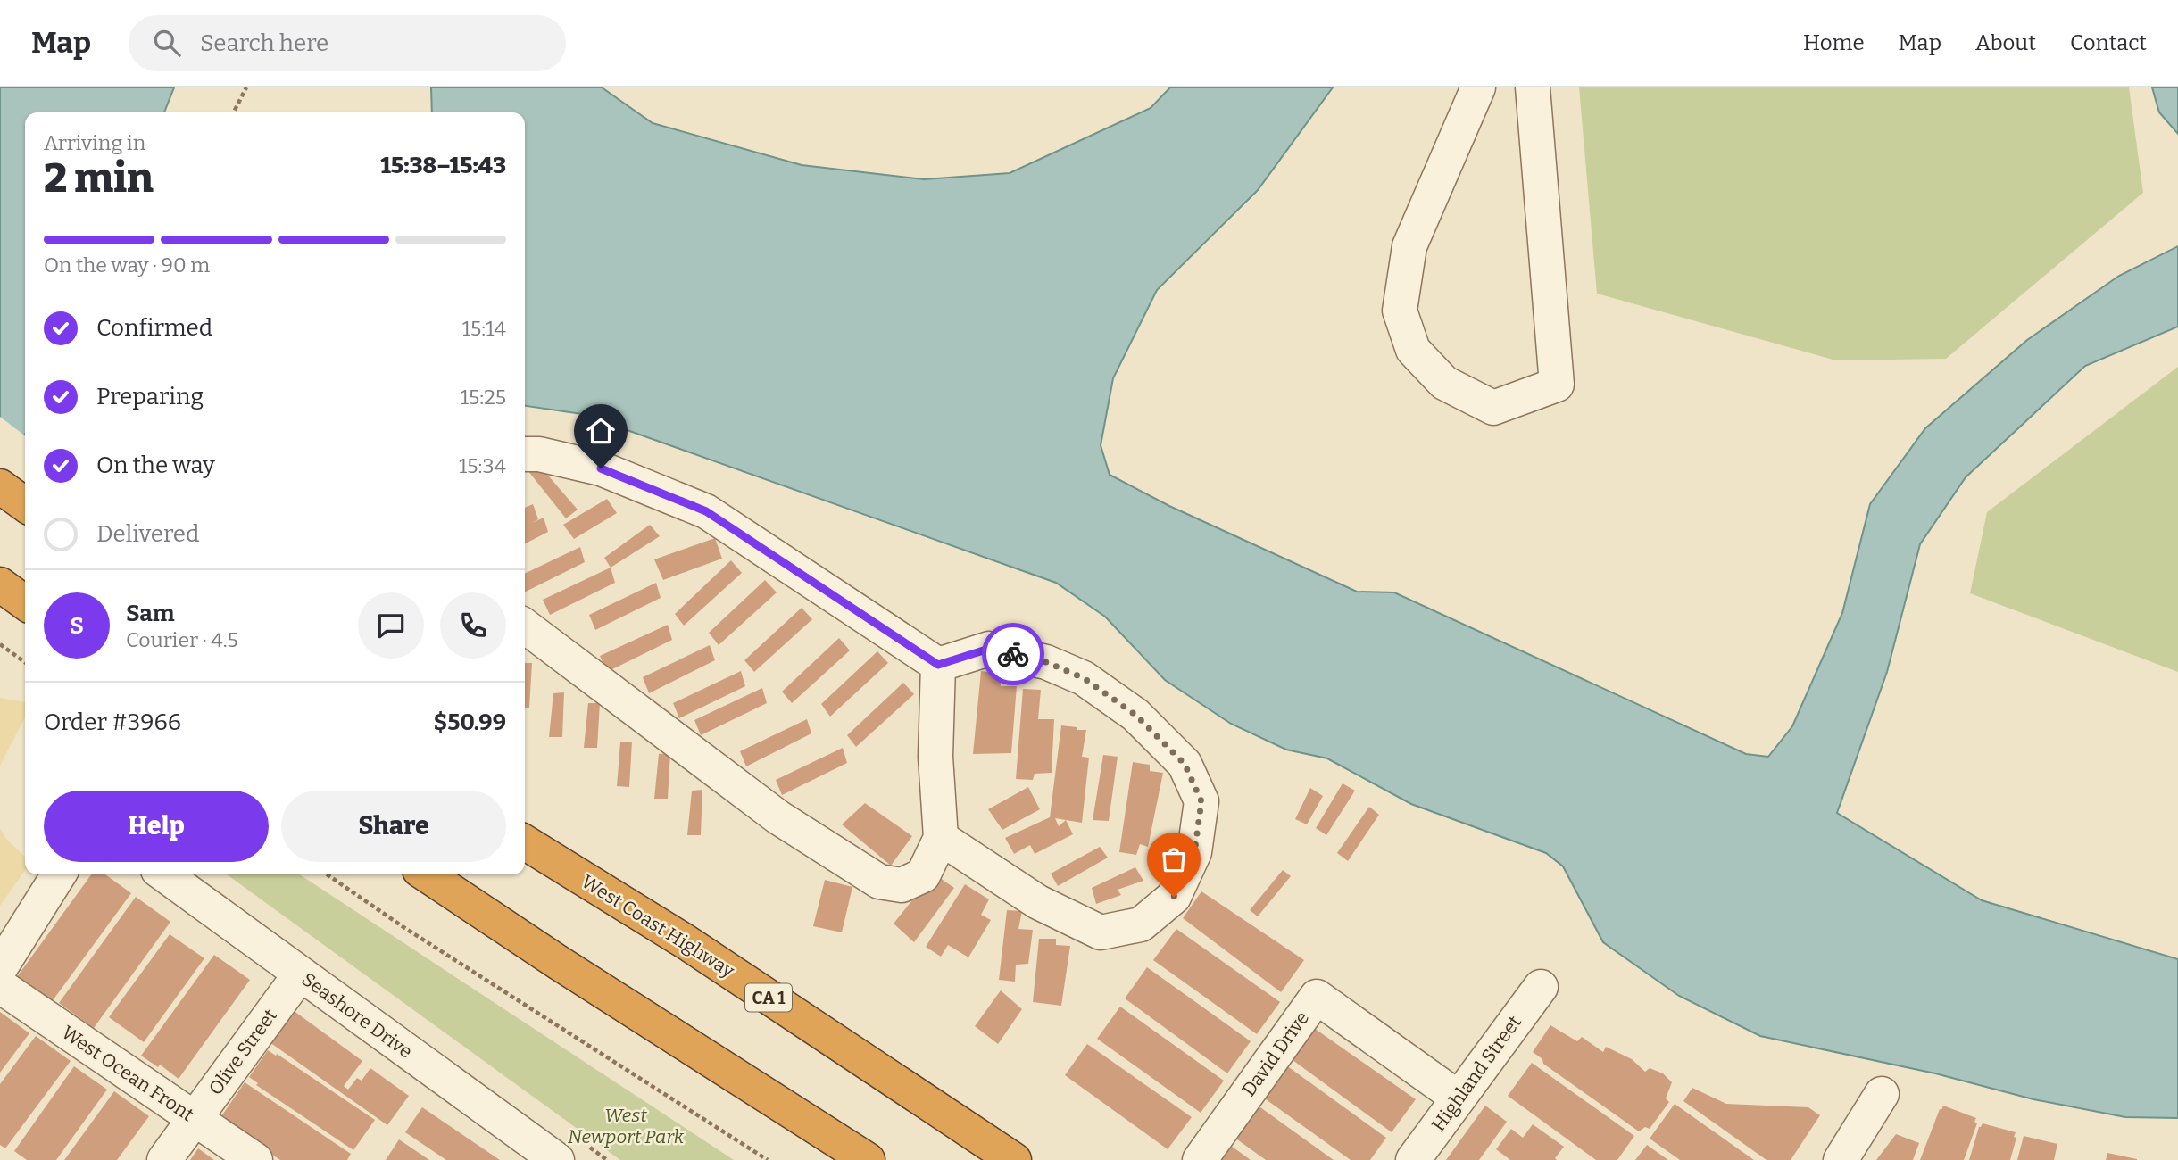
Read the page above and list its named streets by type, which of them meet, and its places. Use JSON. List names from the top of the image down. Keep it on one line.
{"streets":{"highway":["West Coast Highway","CA 1"],"street":["Seashore Drive","Olive Street","David Drive","West Ocean Front","Highland Street"]},"crossings":[["Seashore Drive","Olive Street"],["Olive Street","West Ocean Front"],["David Drive","Highland Street"]],"parks":["West Newport Park"],"page":{"header":"Map","search":"Search here","nav":["Home","Map","About","Contact"],"heading":["2 min","Arriving in","15:38–15:43"],"panel":["Sam","Courier · 4.5","Order #3966","$50.99"],"bar":"On the way · 90 m","list":[["Confirmed","15:14"],["Preparing","15:25"],["On the way","15:34"],"Delivered"],"round":"S","buttons":["Help","Share"]}}
